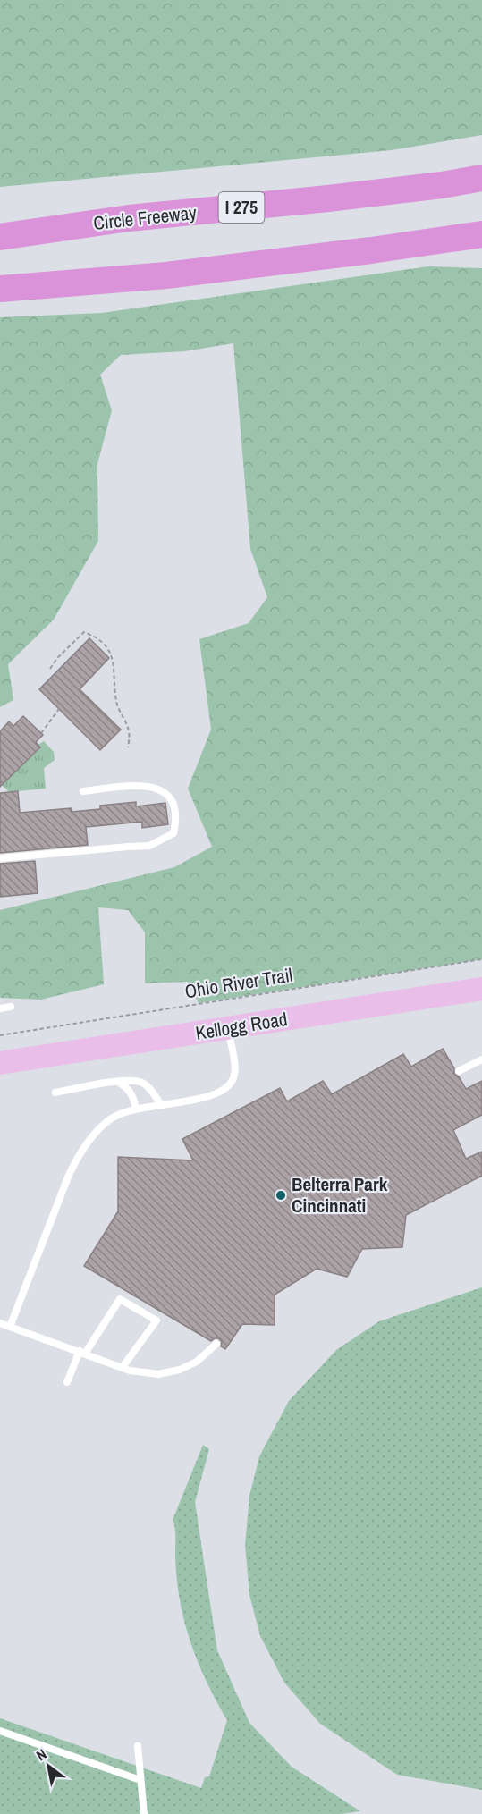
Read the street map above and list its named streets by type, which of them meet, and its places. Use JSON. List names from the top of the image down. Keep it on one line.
{"streets":{"highway":["I 275","Circle Freeway"],"main road":["Kellogg Road"],"path":["Ohio River Trail"]},"places":["Belterra Park Cincinnati"],"north":"top left"}
